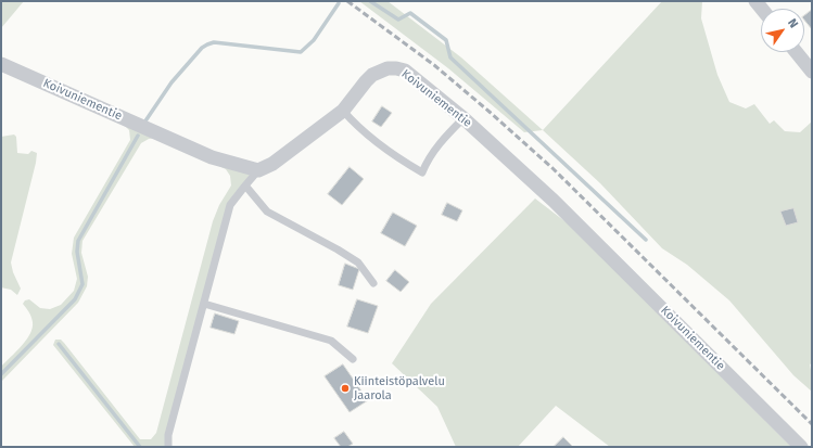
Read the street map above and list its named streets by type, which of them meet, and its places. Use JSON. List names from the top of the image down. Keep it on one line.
{"streets":{"street":["Koivuniementie"]},"places":["Kiinteistöpalvelu Jaarola"],"north":"top right"}
